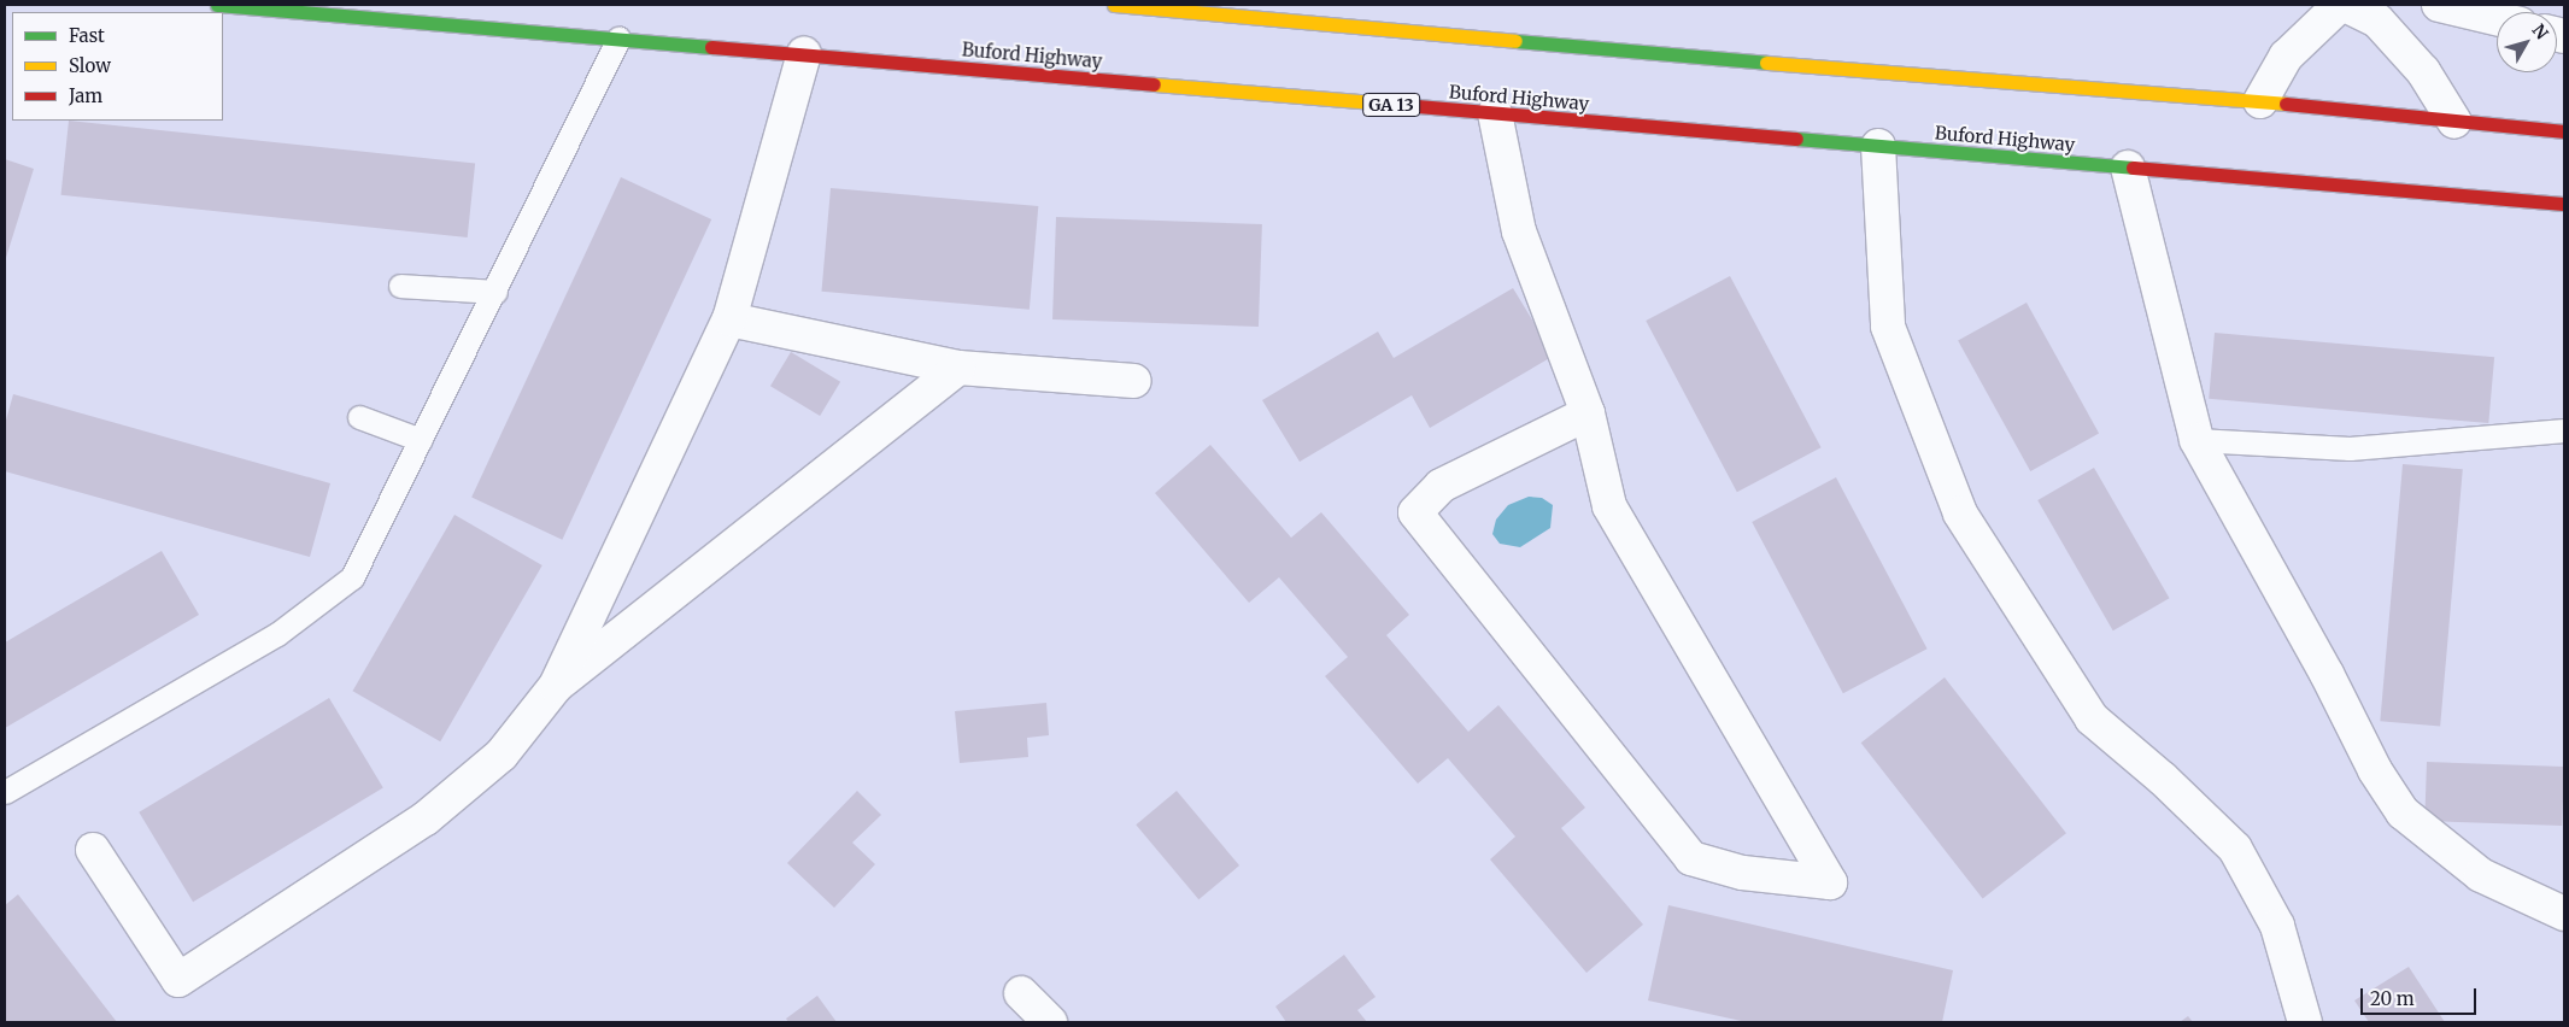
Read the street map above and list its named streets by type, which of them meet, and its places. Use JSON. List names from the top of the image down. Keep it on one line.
{"streets":{"main road":["Buford Highway","GA 13"]},"legend":["Fast","Slow","Jam"],"scale_bar":"20 m","north":"top right"}
